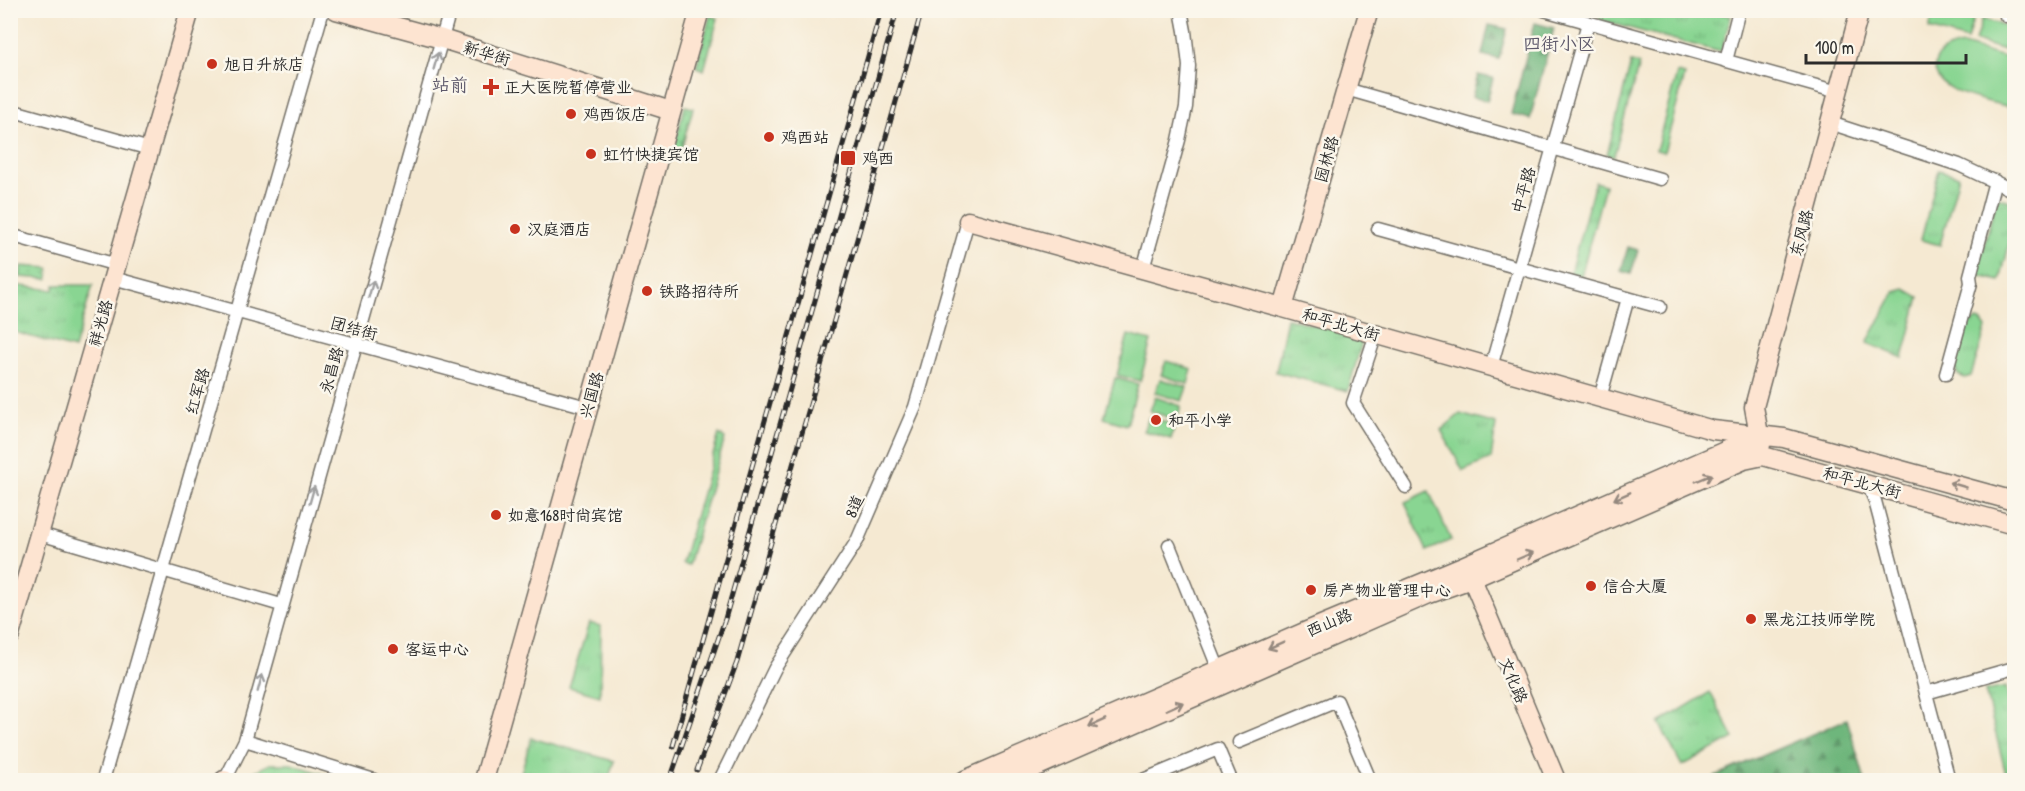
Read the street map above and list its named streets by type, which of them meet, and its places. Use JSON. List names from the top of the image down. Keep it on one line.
{"streets":{"main road":["新华街","园林路","东风路","祥光路","和平北大街","兴国路","西山路","文化路"],"street":["中平路","团结街","永昌路","红军路","8道"]},"crossings":[["新华街","永昌路"],["新华街","兴国路"],["园林路","和平北大街"],["中平路","和平北大街"],["东风路","和平北大街"],["东风路","西山路"],["祥光路","团结街"],["和平北大街","8道"],["和平北大街","西山路"],["团结街","永昌路"],["团结街","红军路"],["团结街","兴国路"],["西山路","文化路"]],"one_way":["永昌路"],"districts":["四街小区","站前"],"places":{"other":["旭日升旅店","鸡西饭店","鸡西站","虹竹快捷宾馆","汉庭酒店","铁路招待所","和平小学","如意168时尚宾馆","信合大厦","房产物业管理中心","黑龙江技师学院","客运中心"],"health":["正大医院暂停营业"],"transit":["鸡西"]},"scale_bar":"100 m"}
